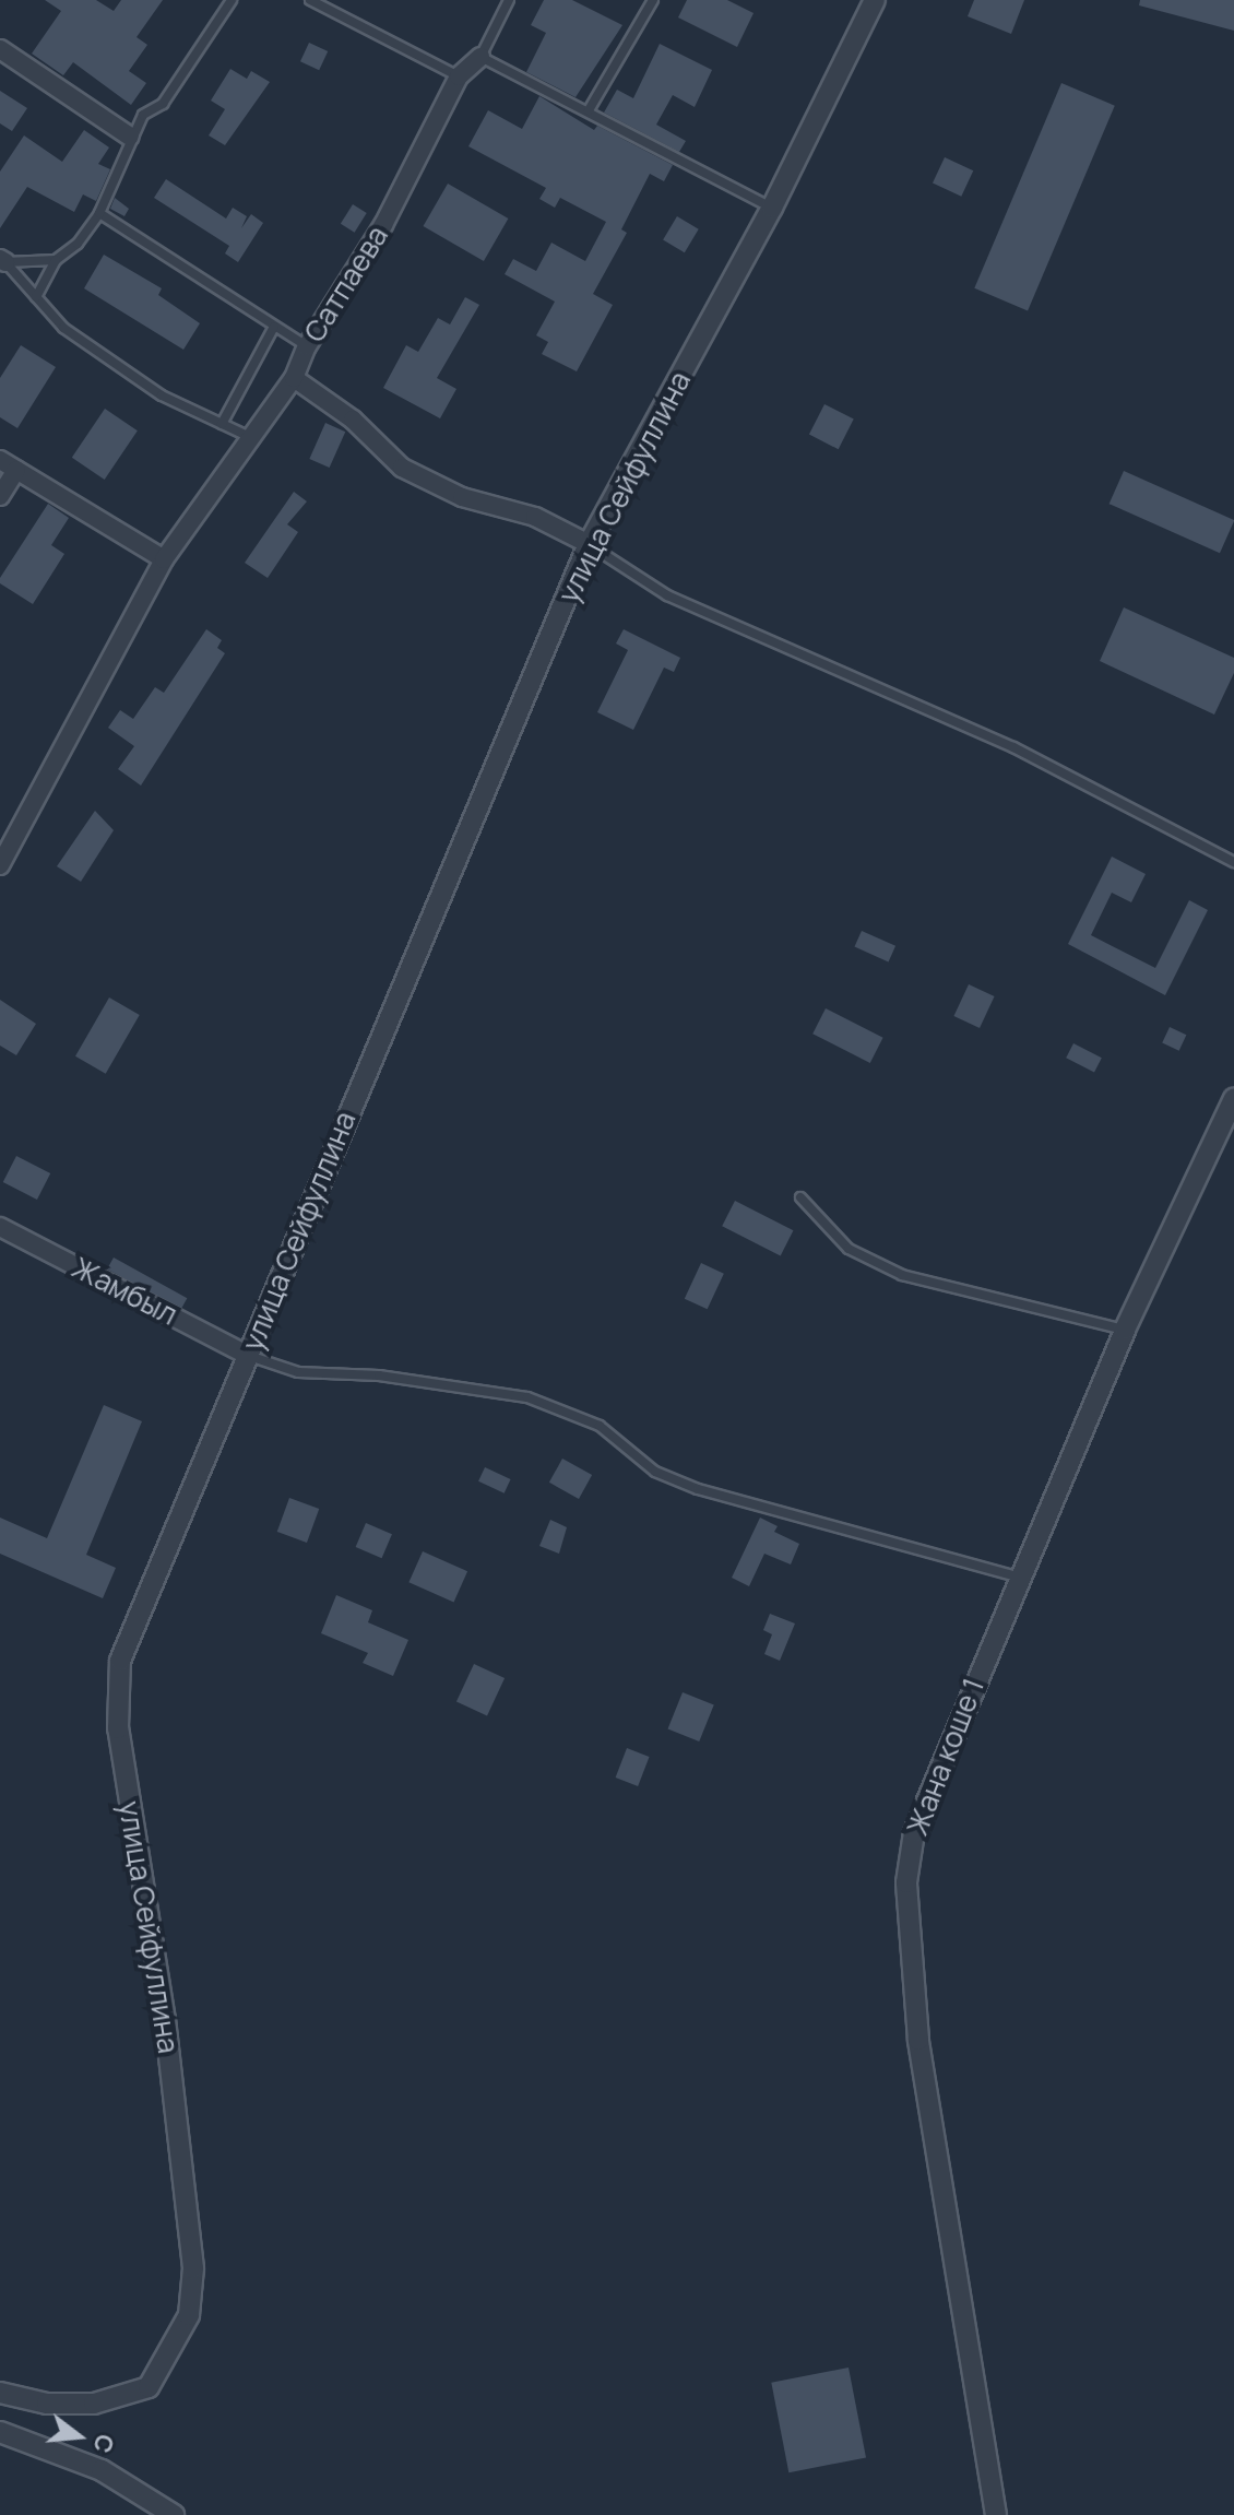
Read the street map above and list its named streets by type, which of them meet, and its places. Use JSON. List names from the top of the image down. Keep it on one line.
{"streets":{"street":["Сатпаева","улица Сейфуллина","Жамбыл","Жана коше 1"]},"crossings":[["улица Сейфуллина","Жамбыл"]],"north":"right"}
